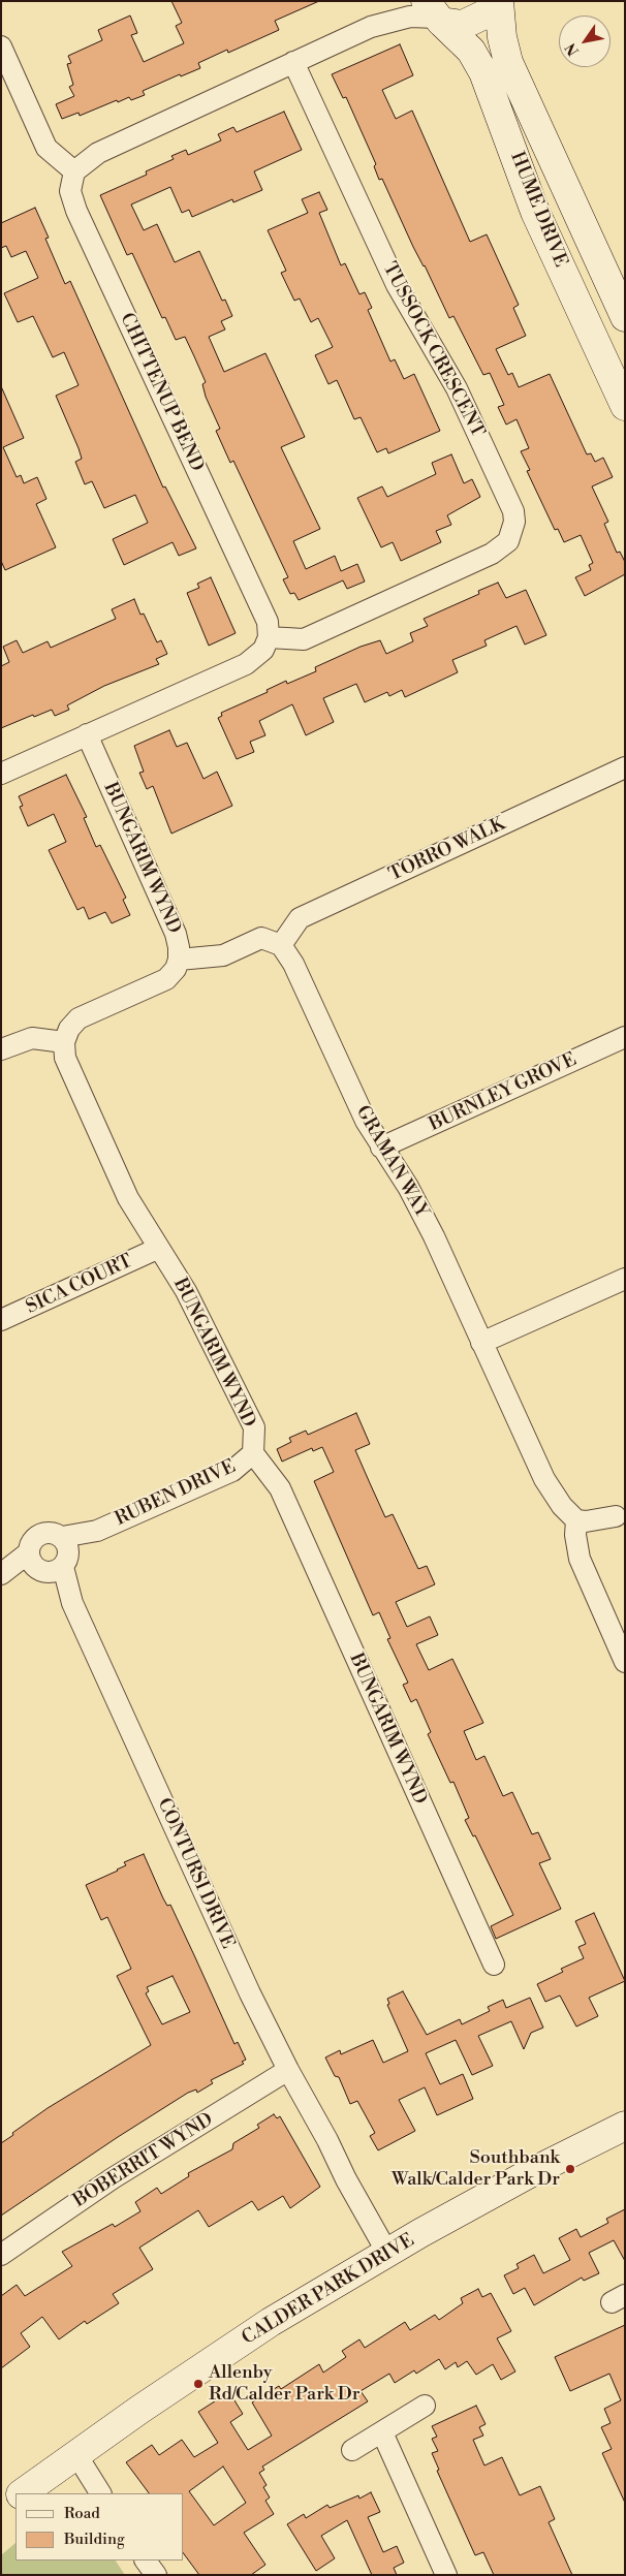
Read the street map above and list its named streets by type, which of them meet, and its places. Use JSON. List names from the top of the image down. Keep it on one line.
{"streets":{"street":["HUME DRIVE","TUSSOCK CRESCENT","CHITTENUP BEND","TORRO WALK","BUNGARIM WYND","BURNLEY GROVE","GRAMAN WAY","SICA COURT","RUBEN DRIVE","CONTURSI DRIVE","BOBERRIT WYND","CALDER PARK DRIVE"]},"crossings":[["TUSSOCK CRESCENT","CHITTENUP BEND"],["TORRO WALK","GRAMAN WAY"],["BUNGARIM WYND","SICA COURT"],["BUNGARIM WYND","RUBEN DRIVE"],["BURNLEY GROVE","GRAMAN WAY"],["RUBEN DRIVE","CONTURSI DRIVE"],["CONTURSI DRIVE","BOBERRIT WYND"],["CONTURSI DRIVE","CALDER PARK DRIVE"]],"places":["Southbank Walk/Calder Park Dr","Allenby Rd/Calder Park Dr"],"legend":["Road","Building"],"north":"bottom left"}
